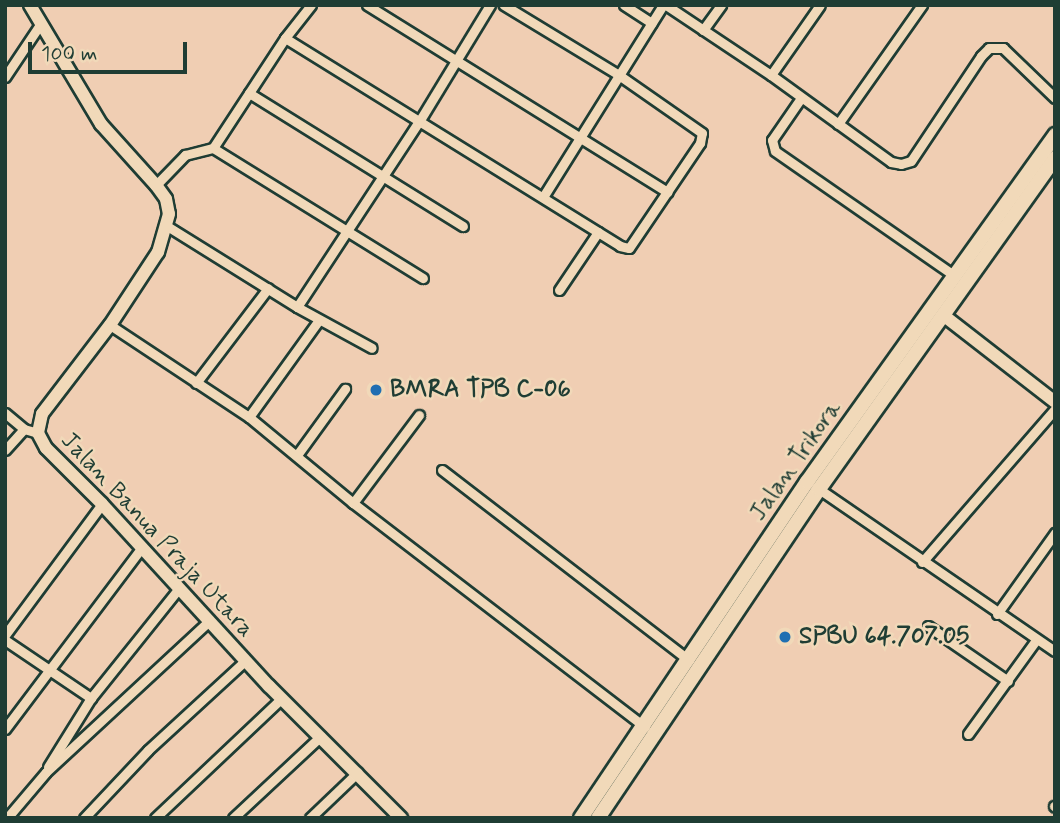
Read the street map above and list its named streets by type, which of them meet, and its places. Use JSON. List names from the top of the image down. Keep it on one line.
{"streets":{"main road":["Jalan Trikora"],"street":["Jalan Banua Praja Utara"]},"places":["BMRA TPB C-06","SPBU 64.707.05"],"scale_bar":"100 m"}
